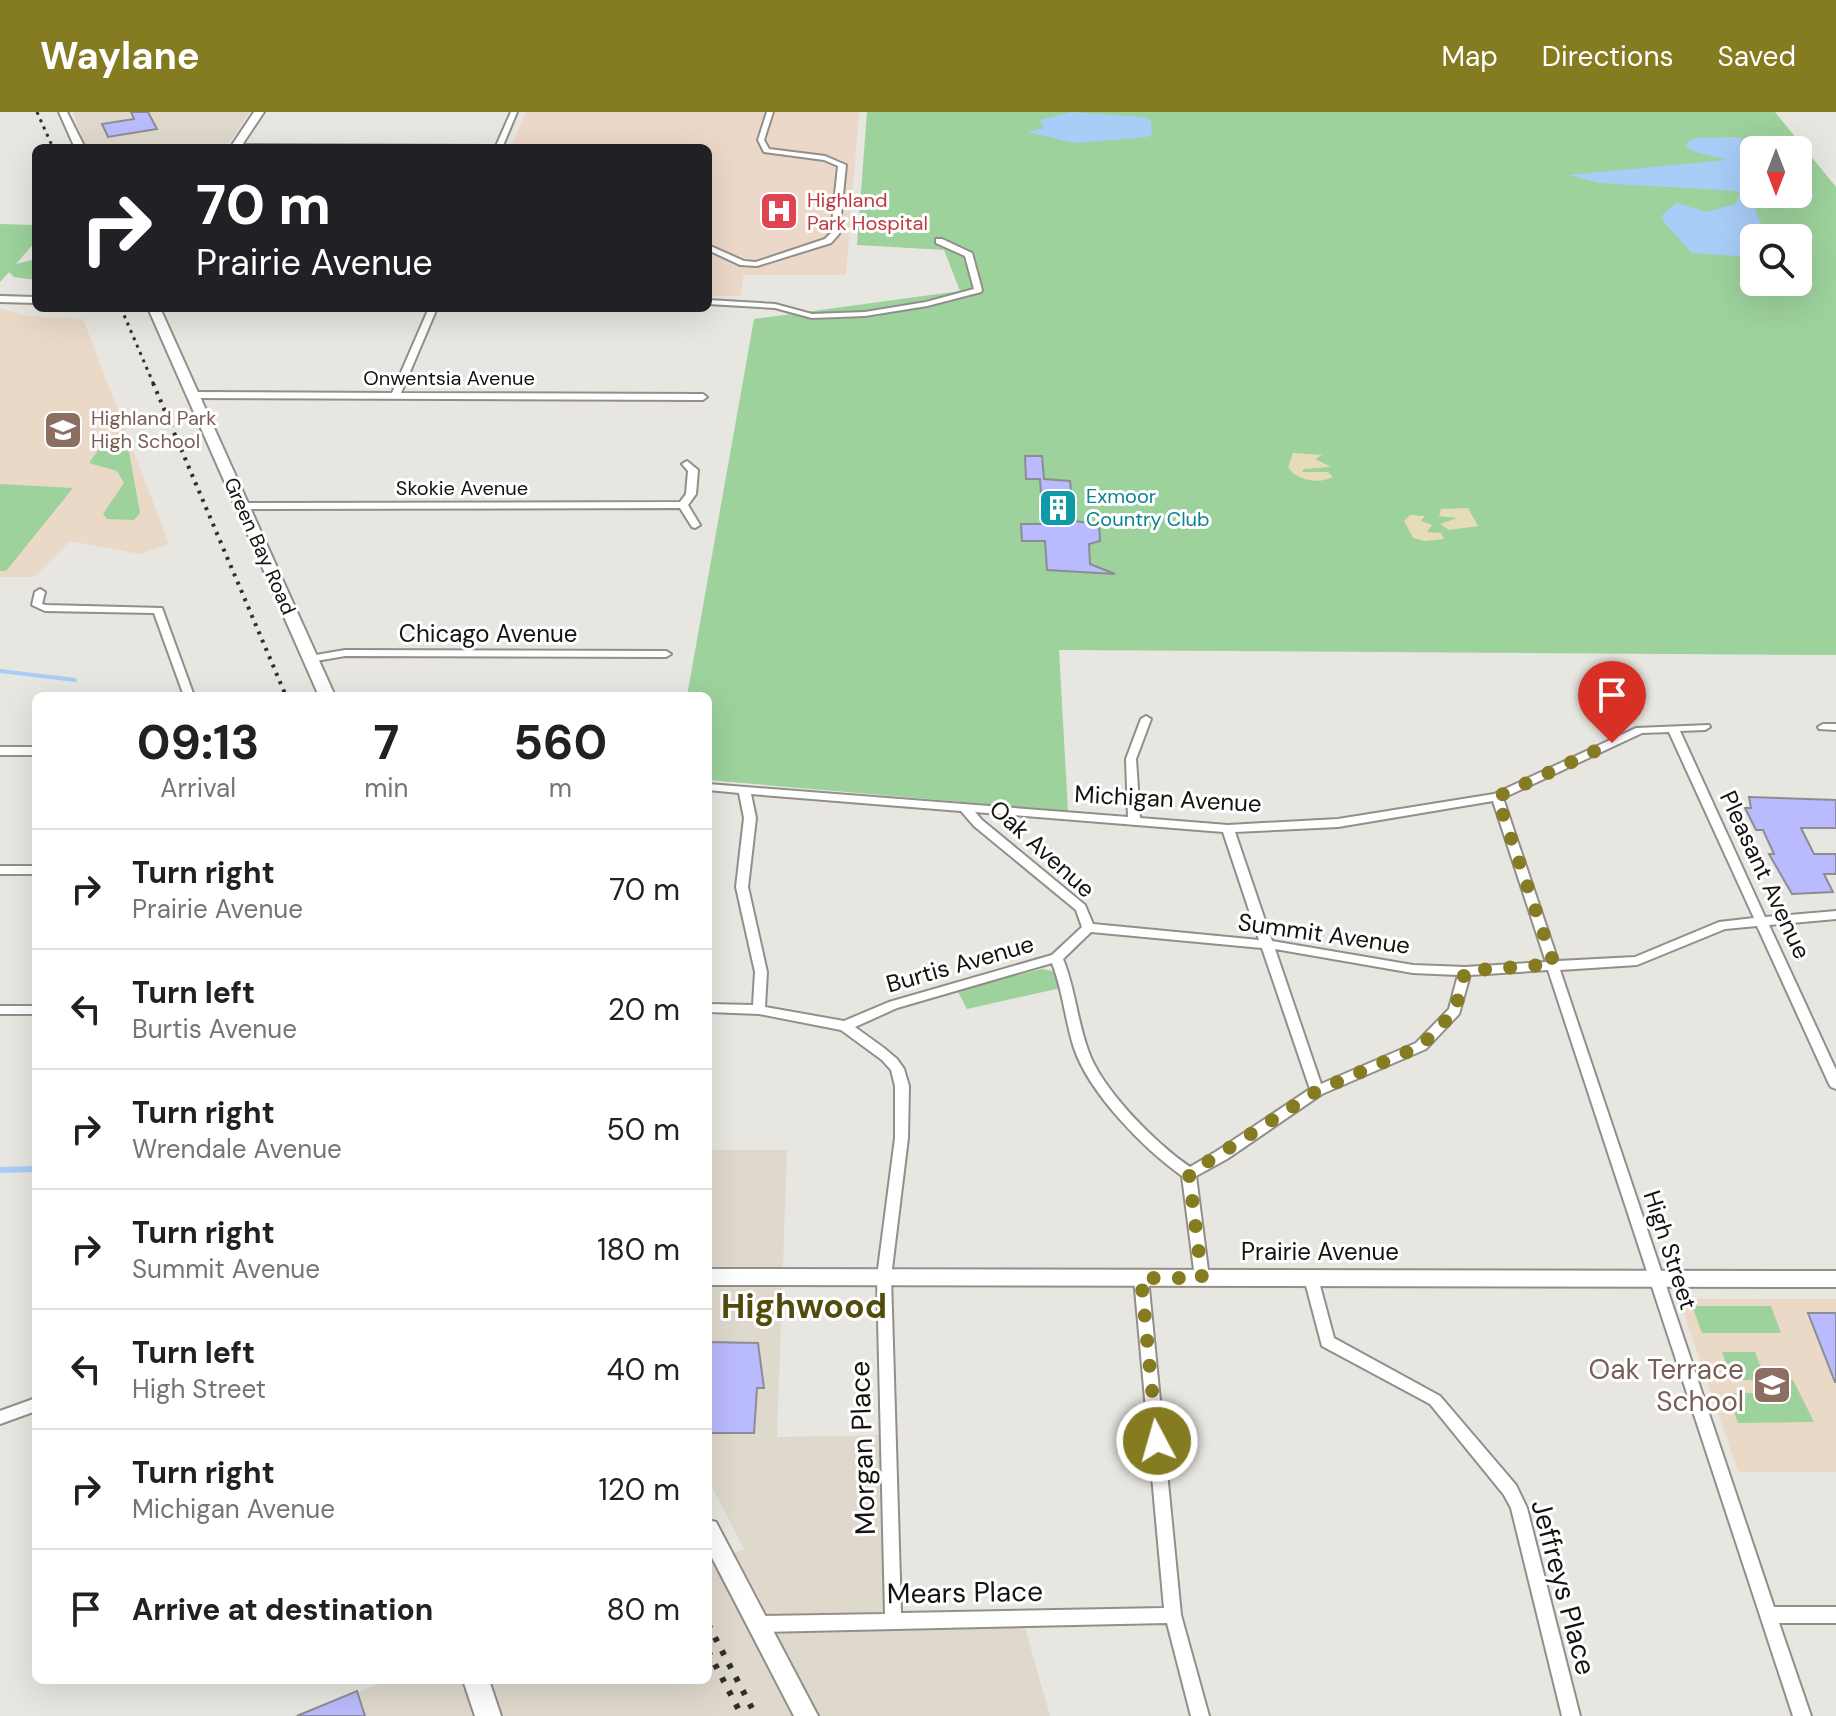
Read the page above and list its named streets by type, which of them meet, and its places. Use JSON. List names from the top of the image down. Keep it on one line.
{"streets":{"main road":["Green Bay Road","Prairie Avenue"],"street":["Onwentsia Avenue","Skokie Avenue","Chicago Avenue","Michigan Avenue","Oak Avenue","Pleasant Avenue","Summit Avenue","Burtis Avenue","High Street","Morgan Place","Jeffreys Place","Mears Place"]},"crossings":[["Onwentsia Avenue","Green Bay Road"],["Skokie Avenue","Green Bay Road"],["Green Bay Road","Chicago Avenue"],["Michigan Avenue","Oak Avenue"],["Michigan Avenue","Pleasant Avenue"],["Michigan Avenue","High Street"],["Oak Avenue","Summit Avenue"],["Oak Avenue","Burtis Avenue"],["Pleasant Avenue","Summit Avenue"],["Summit Avenue","High Street"],["Burtis Avenue","Morgan Place"],["High Street","Prairie Avenue"],["Prairie Avenue","Morgan Place"],["Prairie Avenue","Jeffreys Place"],["Morgan Place","Mears Place"]],"districts":["Highwood"],"places":{"hospital":["Highland Park Hospital"],"school or university":["Highland Park High School","Oak Terrace School"],"building":["Exmoor Country Club"]},"north":"bottom","page":{"header":"Waylane","nav":["Map","Directions","Saved"],"turn":["70 m","Prairie Avenue"],"eta":["09:13","Arrival","7","min","560","m"],"list":[{"name":"Turn right","note":"Prairie Avenue","value":"70 m"},{"name":"Turn left","note":"Burtis Avenue","value":"20 m"},{"name":"Turn right","note":"Wrendale Avenue","value":"50 m"},{"name":"Turn right","note":"Summit Avenue","value":"180 m"},{"name":"Turn left","note":"High Street","value":"40 m"},{"name":"Turn right","note":"Michigan Avenue","value":"120 m"},{"name":"Arrive at destination","value":"80 m"}]}}
